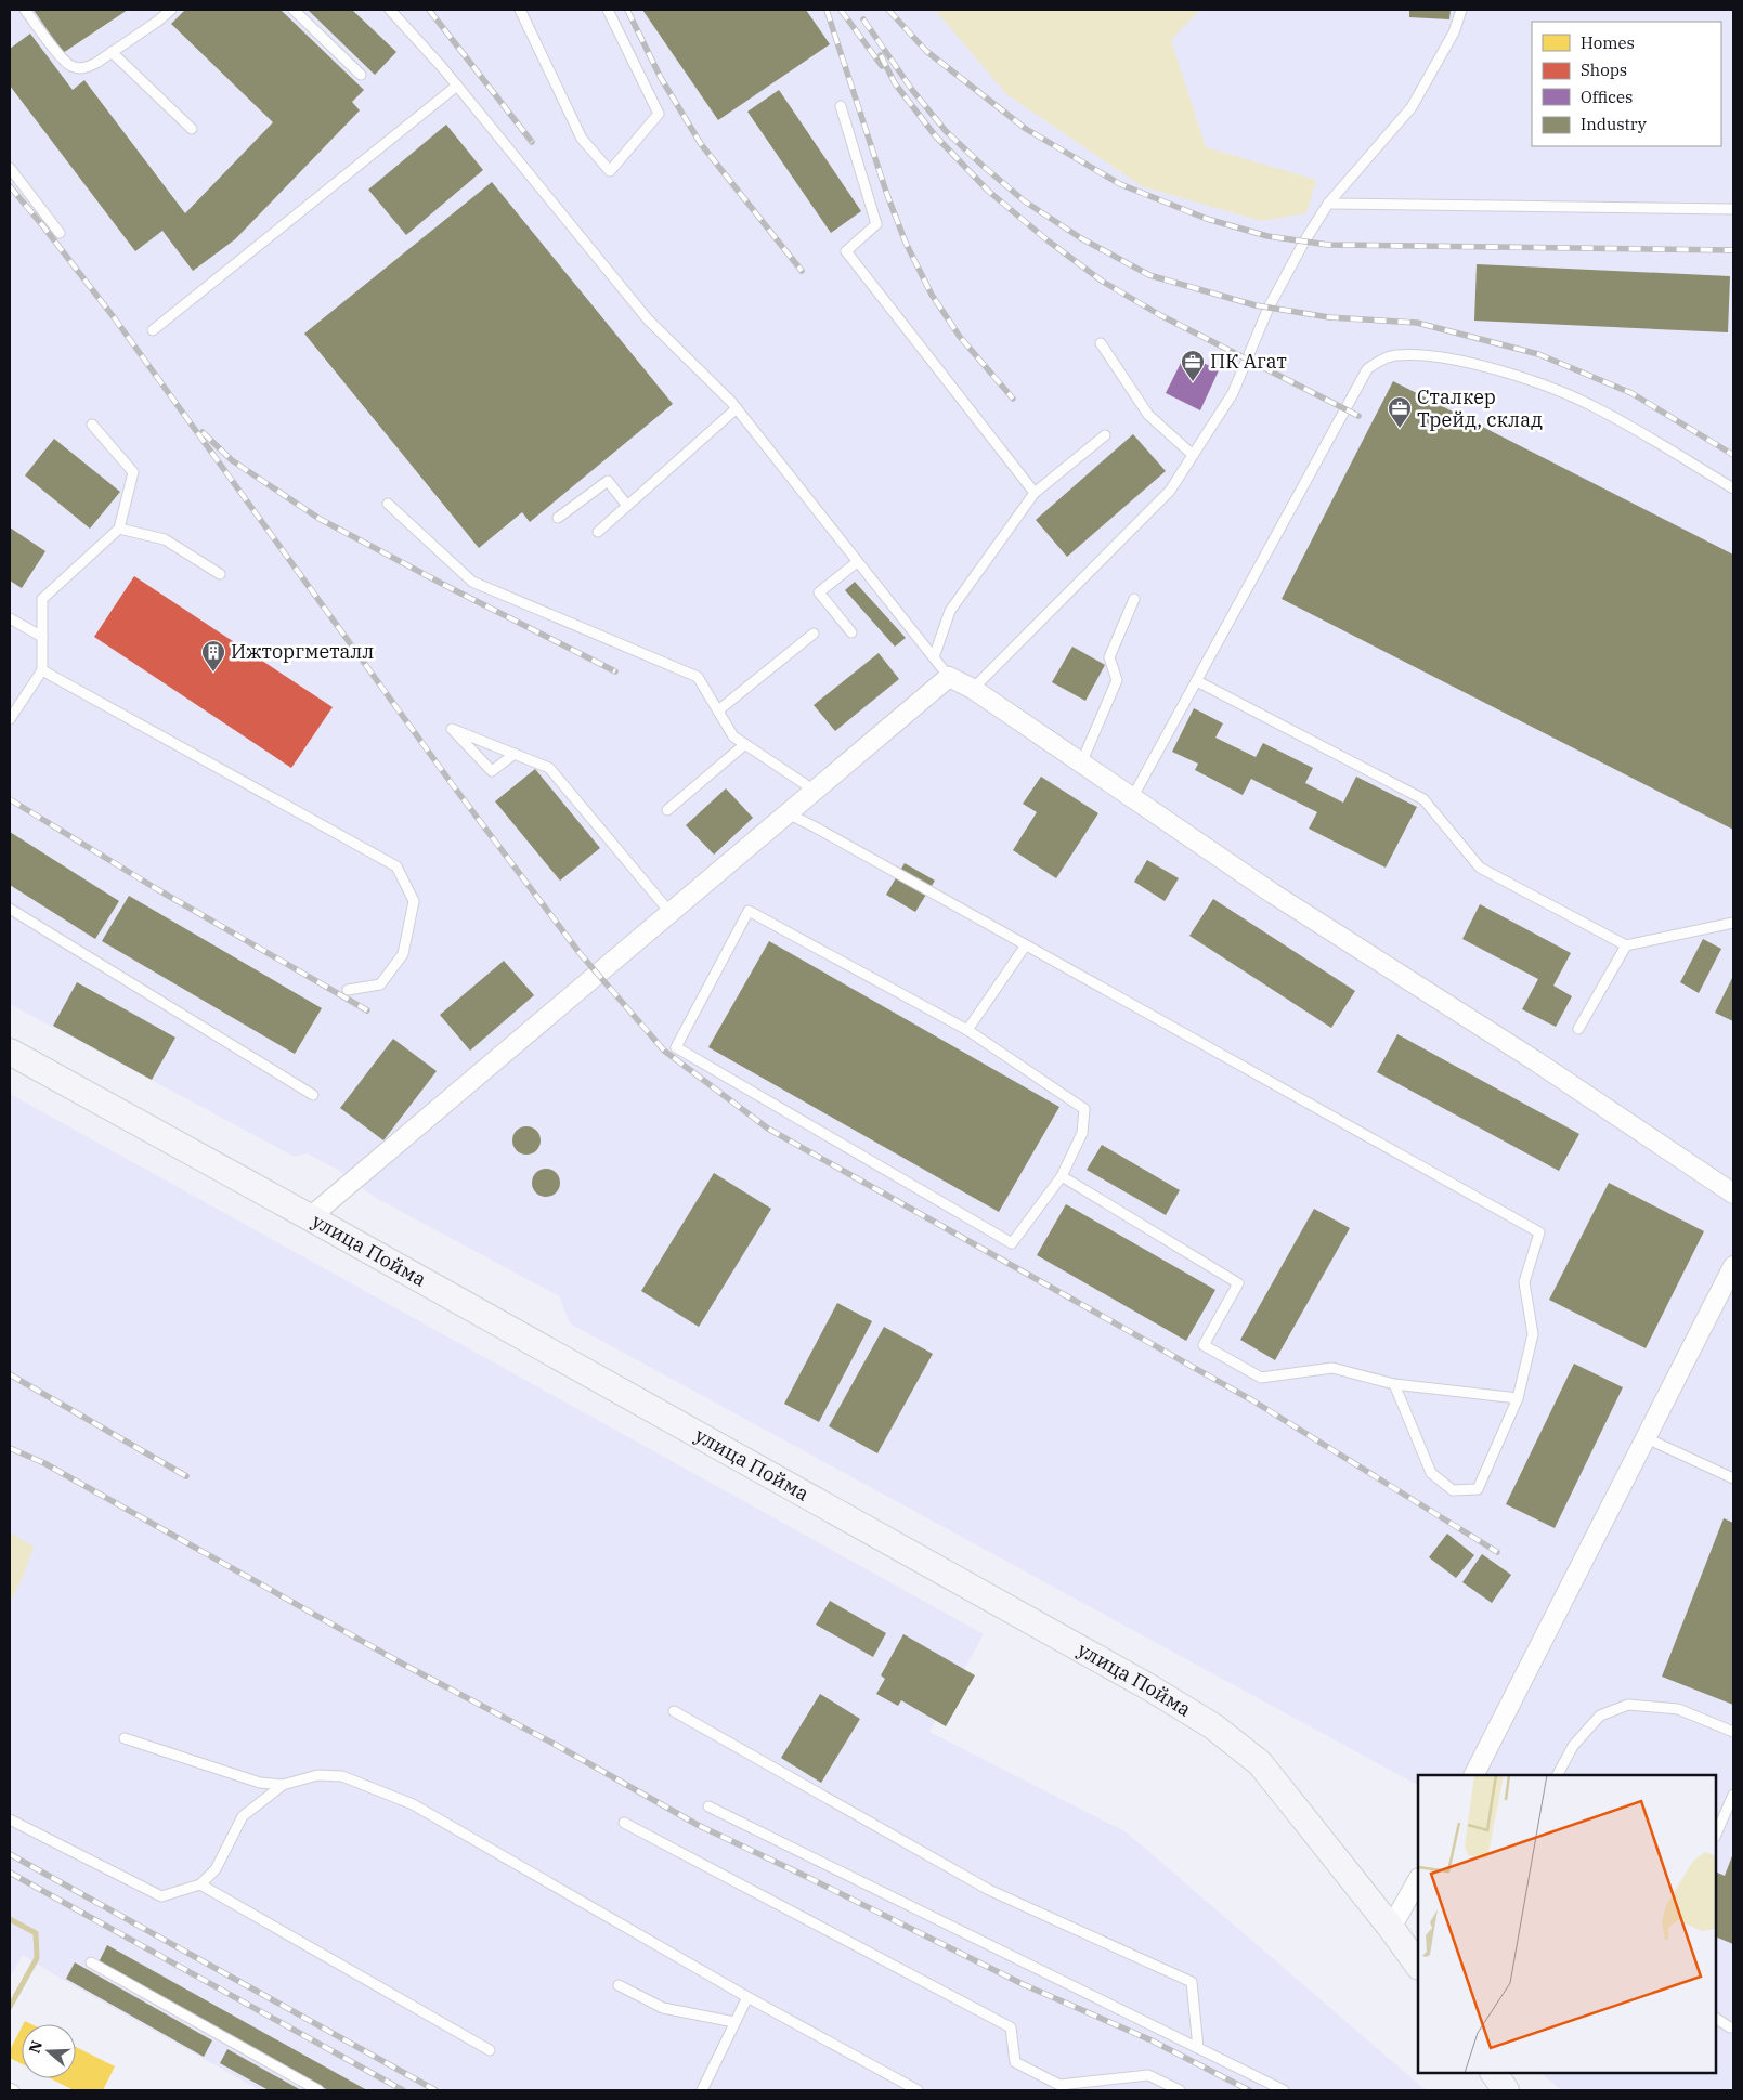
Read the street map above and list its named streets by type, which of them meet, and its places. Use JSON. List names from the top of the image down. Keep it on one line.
{"streets":{"main road":["улица Пойма"]},"places":{"office":["ПК Агат","Сталкер Трейд, склад"],"building":["Ижторгметалл"]},"legend":["Homes","Shops","Offices","Industry"],"north":"left"}
